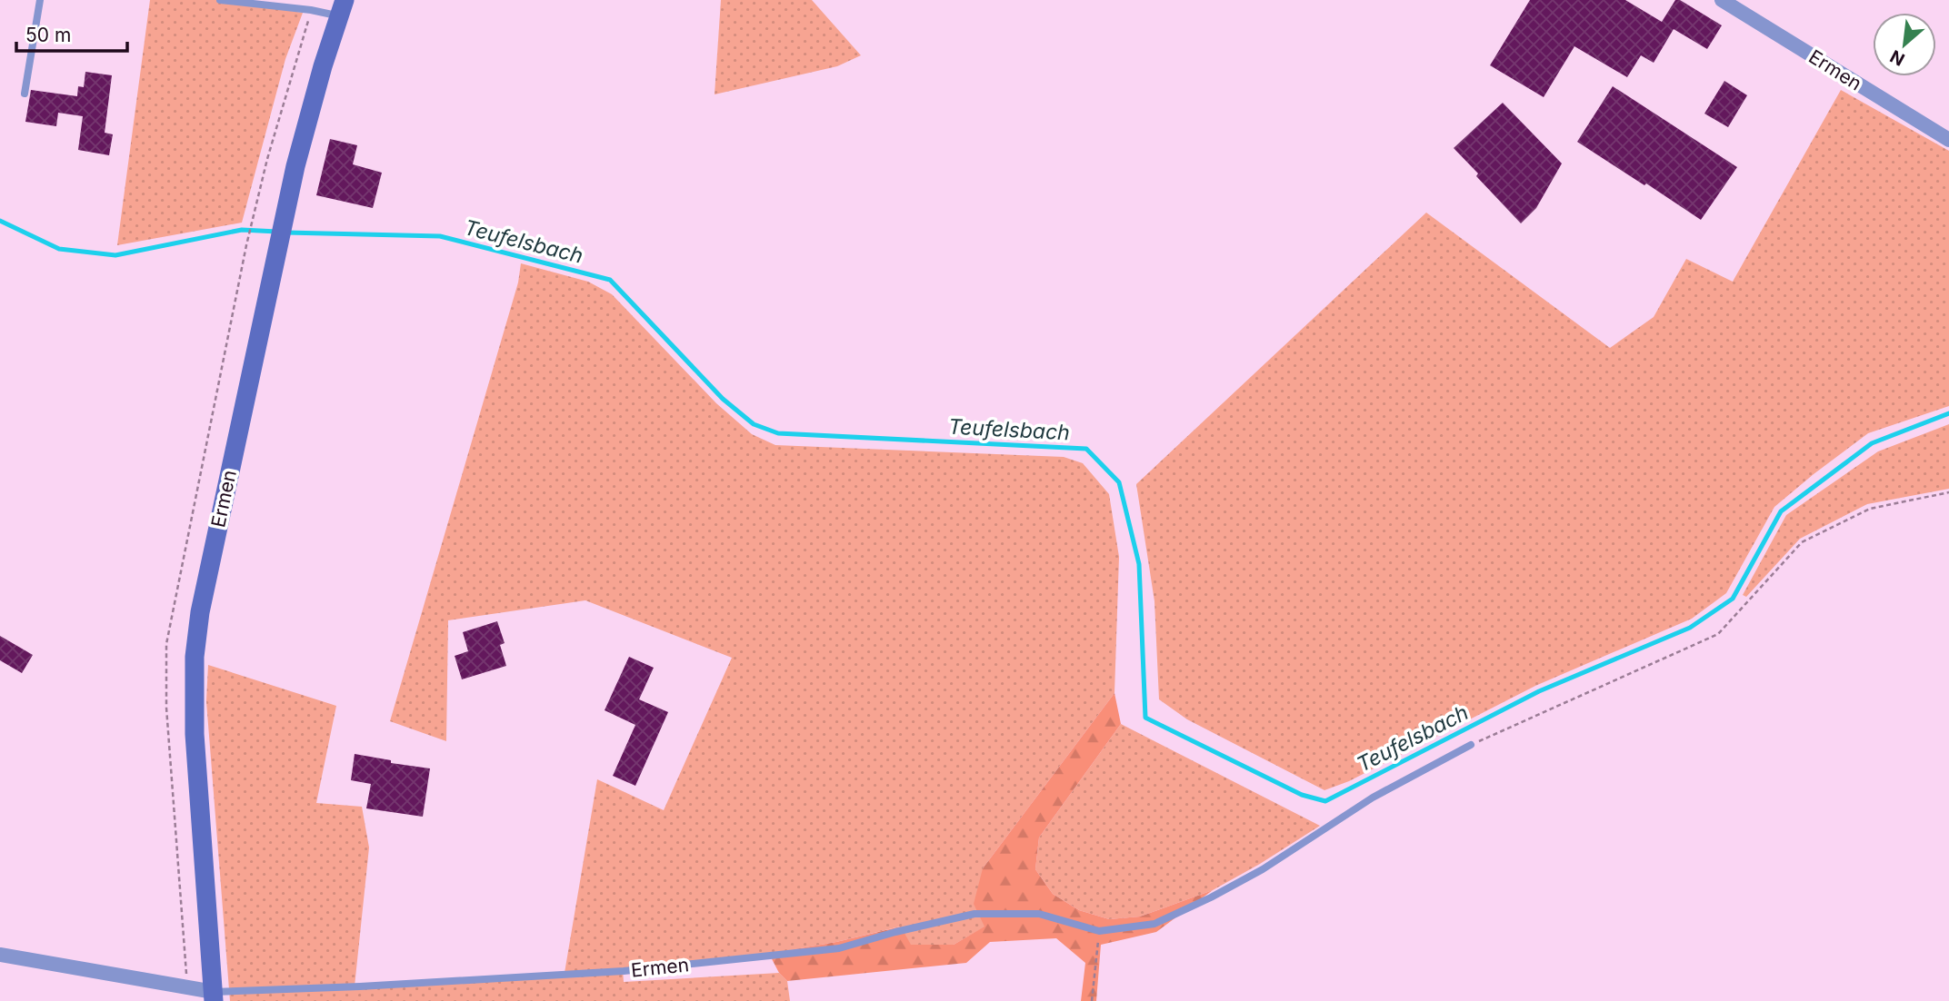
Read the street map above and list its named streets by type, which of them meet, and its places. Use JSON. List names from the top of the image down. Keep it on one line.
{"streets":{"main road":["Ermen"]},"water":["Teufelsbach"],"scale_bar":"50 m","north":"bottom left"}
